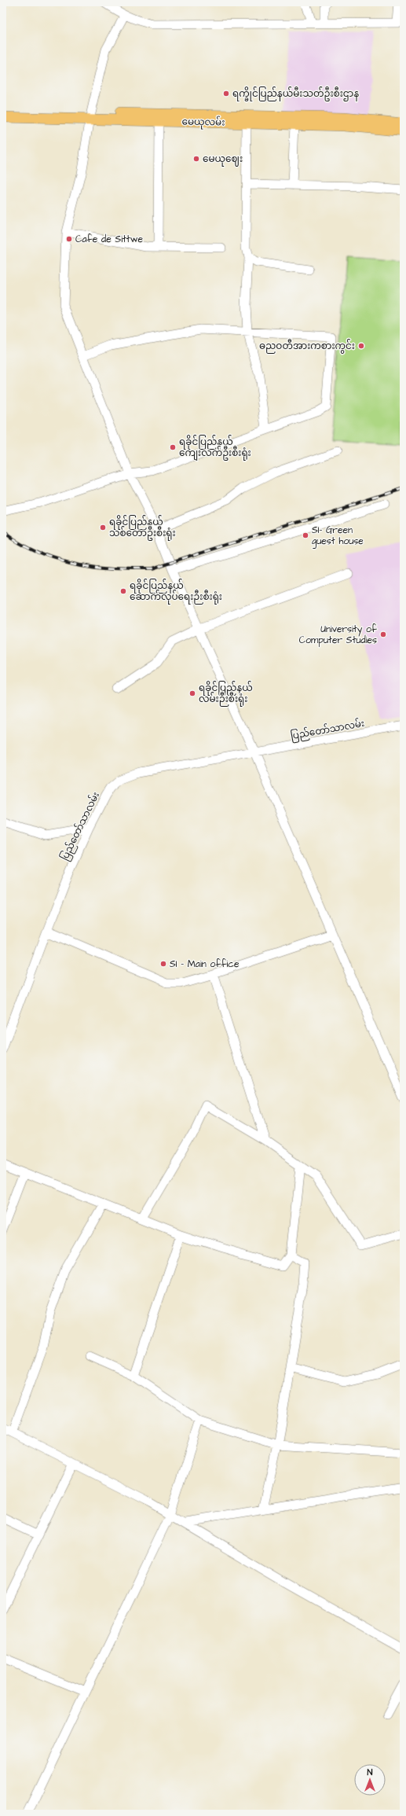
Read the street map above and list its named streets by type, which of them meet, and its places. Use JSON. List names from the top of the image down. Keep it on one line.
{"streets":{"main road":["မေယုလမ်း"],"street":["ပြည်တော်သာလမ်း"]},"places":["ရက္ခိုင်ပြည်နယ်မီးသတ်ဦးစီးဌာန","မေယုဈေး","Cafe de Sittwe","ဓညဝတီအားကစားကွင်း","ရခိုင်ပြည်နယ် ကျေးလက်ဦးစီးရုံး","ရခိုင်ပြည်နယ် သစ်တောဦးစီးရုံး","SI- Green guest house","ရခိုင်ပြည်နယ် ဆောက်လုပ်ရေးဉီးစီးရုံး","University of Computer Studies","ရခိုင်ပြည်နယ် လမ်းဉီးစီးရုံး","SI - Main office"],"north":"top"}
